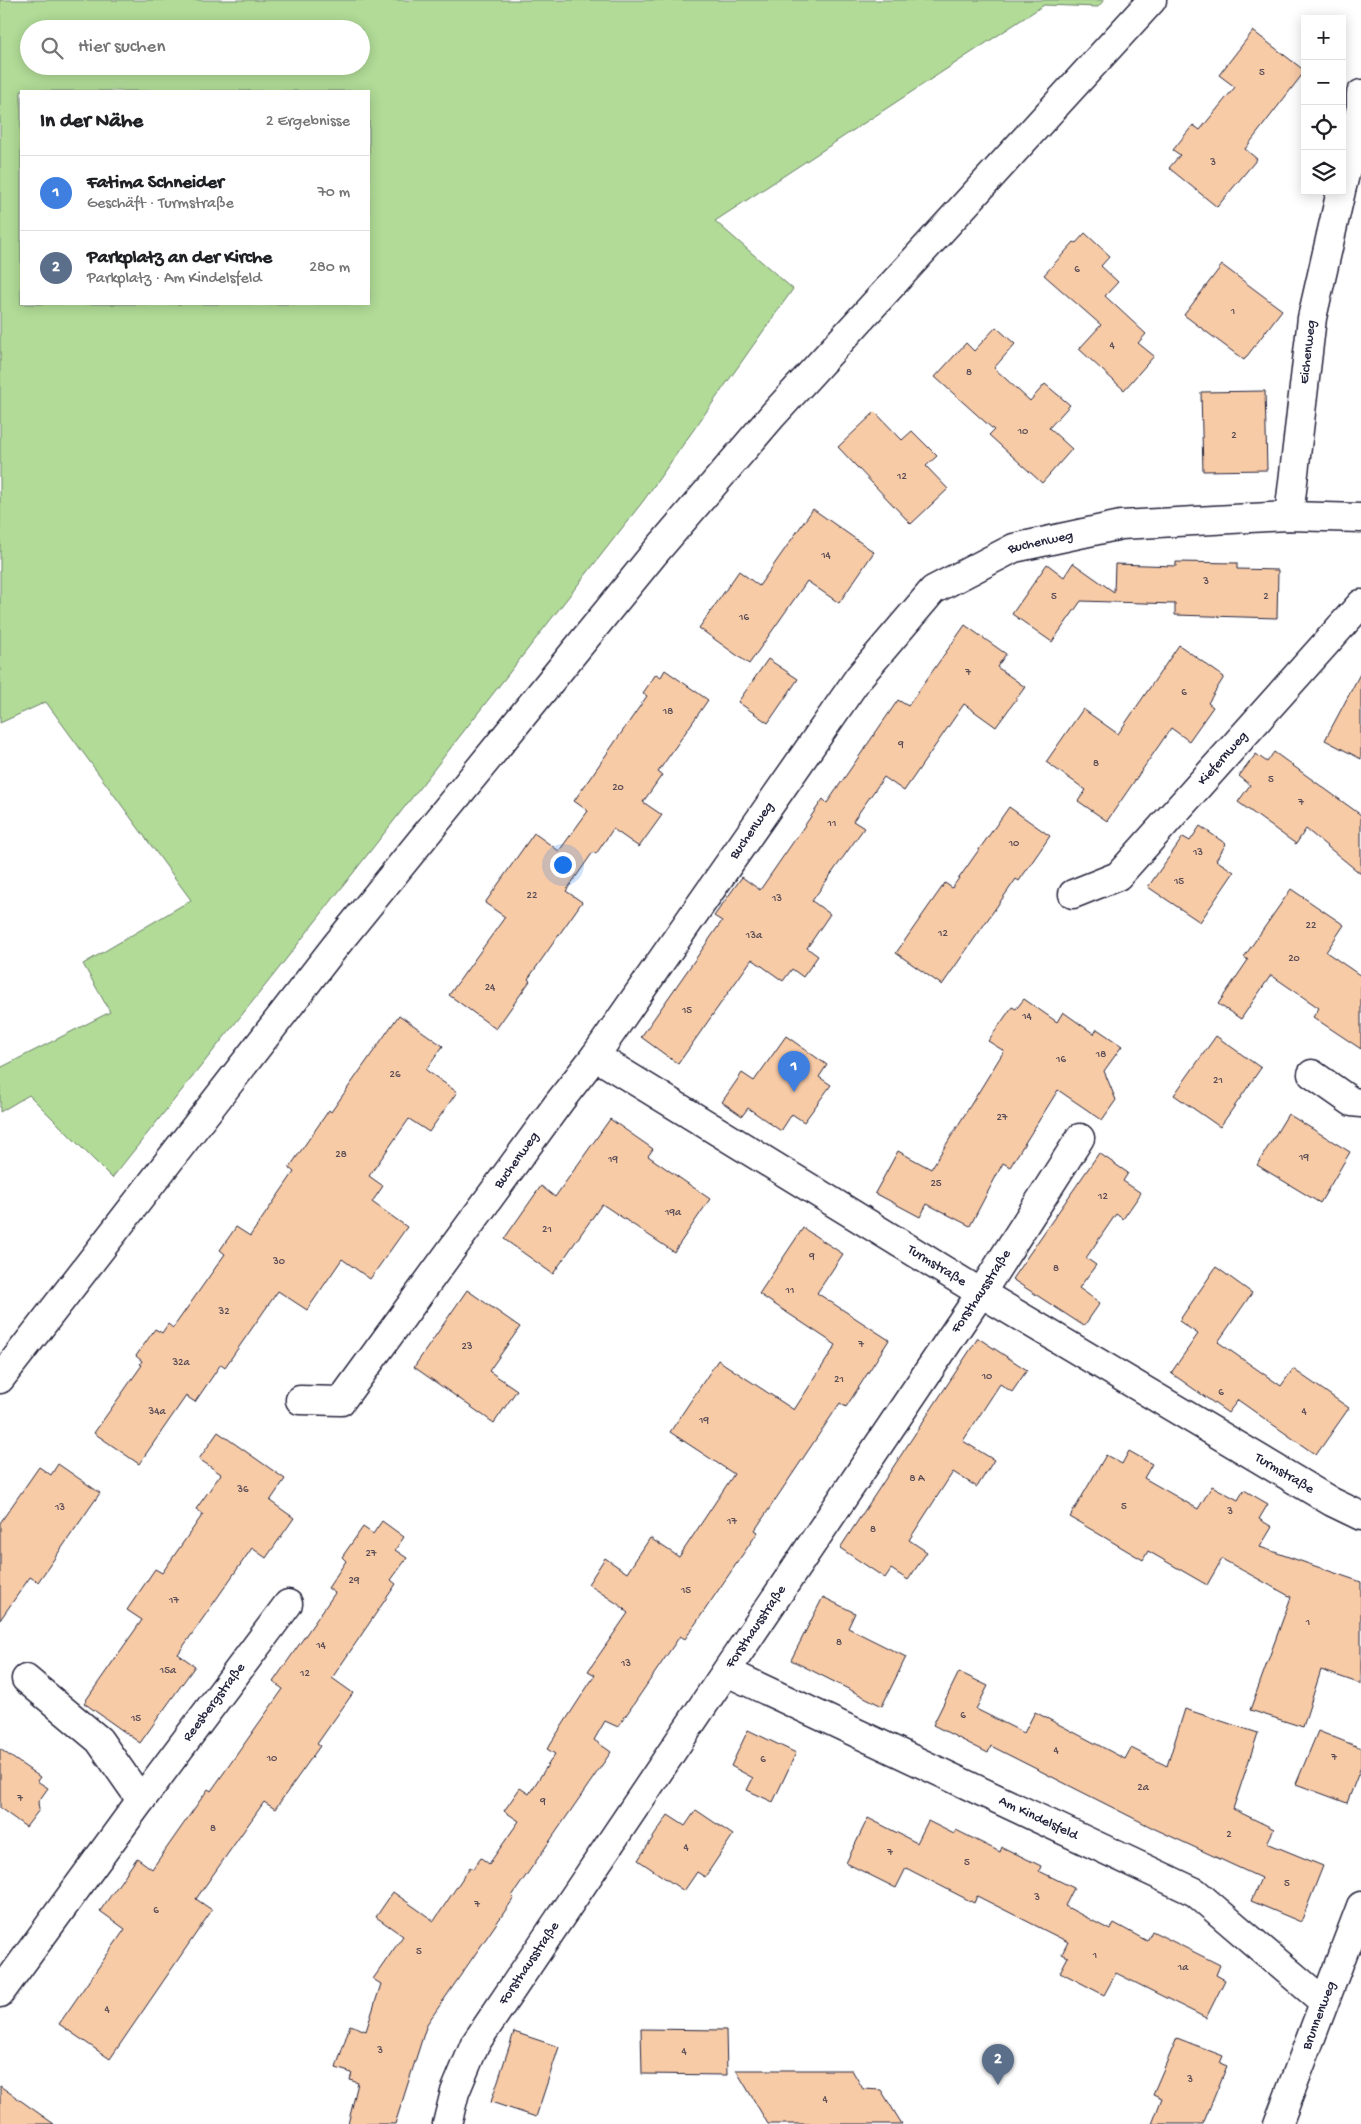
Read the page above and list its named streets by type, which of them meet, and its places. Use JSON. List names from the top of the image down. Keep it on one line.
{"streets":{"street":["Eichenweg","Buchenweg","Kiefernweg","Turmstraße","Forsthausstraße","Reesbergstraße","Am Kindelsfeld","Brunnenweg"]},"crossings":[["Eichenweg","Buchenweg"],["Buchenweg","Turmstraße"],["Turmstraße","Forsthausstraße"],["Forsthausstraße","Am Kindelsfeld"],["Am Kindelsfeld","Brunnenweg"]],"house_numbers":["5","3","6","1","4","8","10","2","12","14","3","5","2","16","7","6","18","9","8","5","20","7","11","10","13","15","22","13","22","12","13a","20","24","15","14","18","16","26","21","27","28","19","19","25","12","19a","21","9","30","8","11","32","7","23","32a","10","21","6","34a","4","19","8 A","36","5","13","3","17","8","27","29","15","17","1","8","14","13","15a","12","6","15","4","7","10","6","2a","7","9","8","2","4","7","5","5","3","7","6","5","1","1a","4","3","4","3","4"],"page":{"map_buttons":["+","−"],"search":"Hier suchen","heading":["In der Nähe","2 Ergebnisse"],"list":[{"mark":"1","name":"Fatima Schneider","note":"Geschäft · Turmstraße","value":"70 m"},{"mark":"2","name":"Parkplatz an der Kirche","note":"Parkplatz · Am Kindelsfeld","value":"280 m"}],"pins":["1","2"]}}
